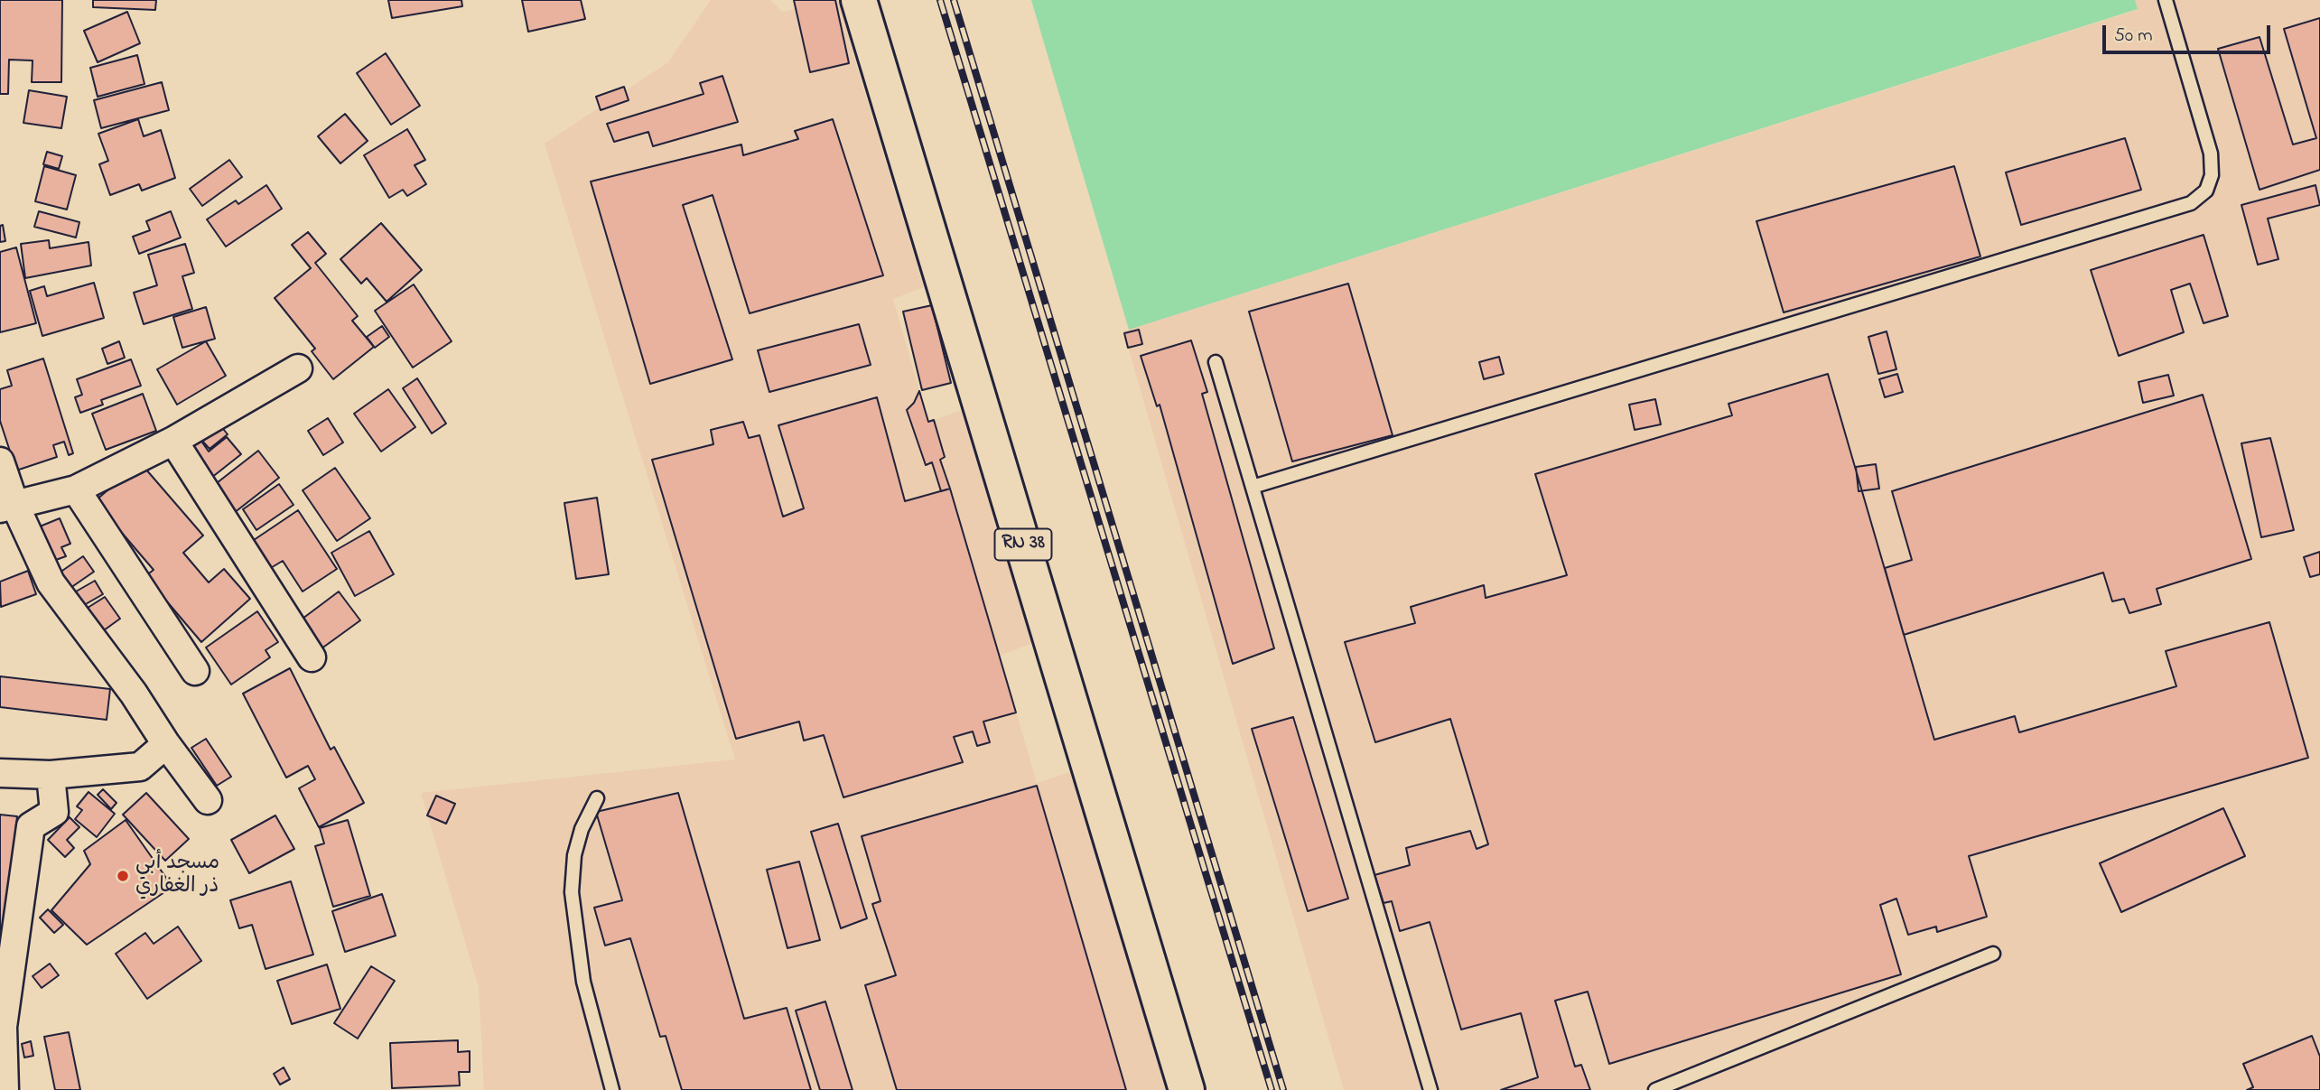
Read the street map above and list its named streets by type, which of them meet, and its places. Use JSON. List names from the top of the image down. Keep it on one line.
{"streets":{"main road":["RN 38"]},"places":["مسجد أبي ذر الغفاري"],"scale_bar":"50 m"}
